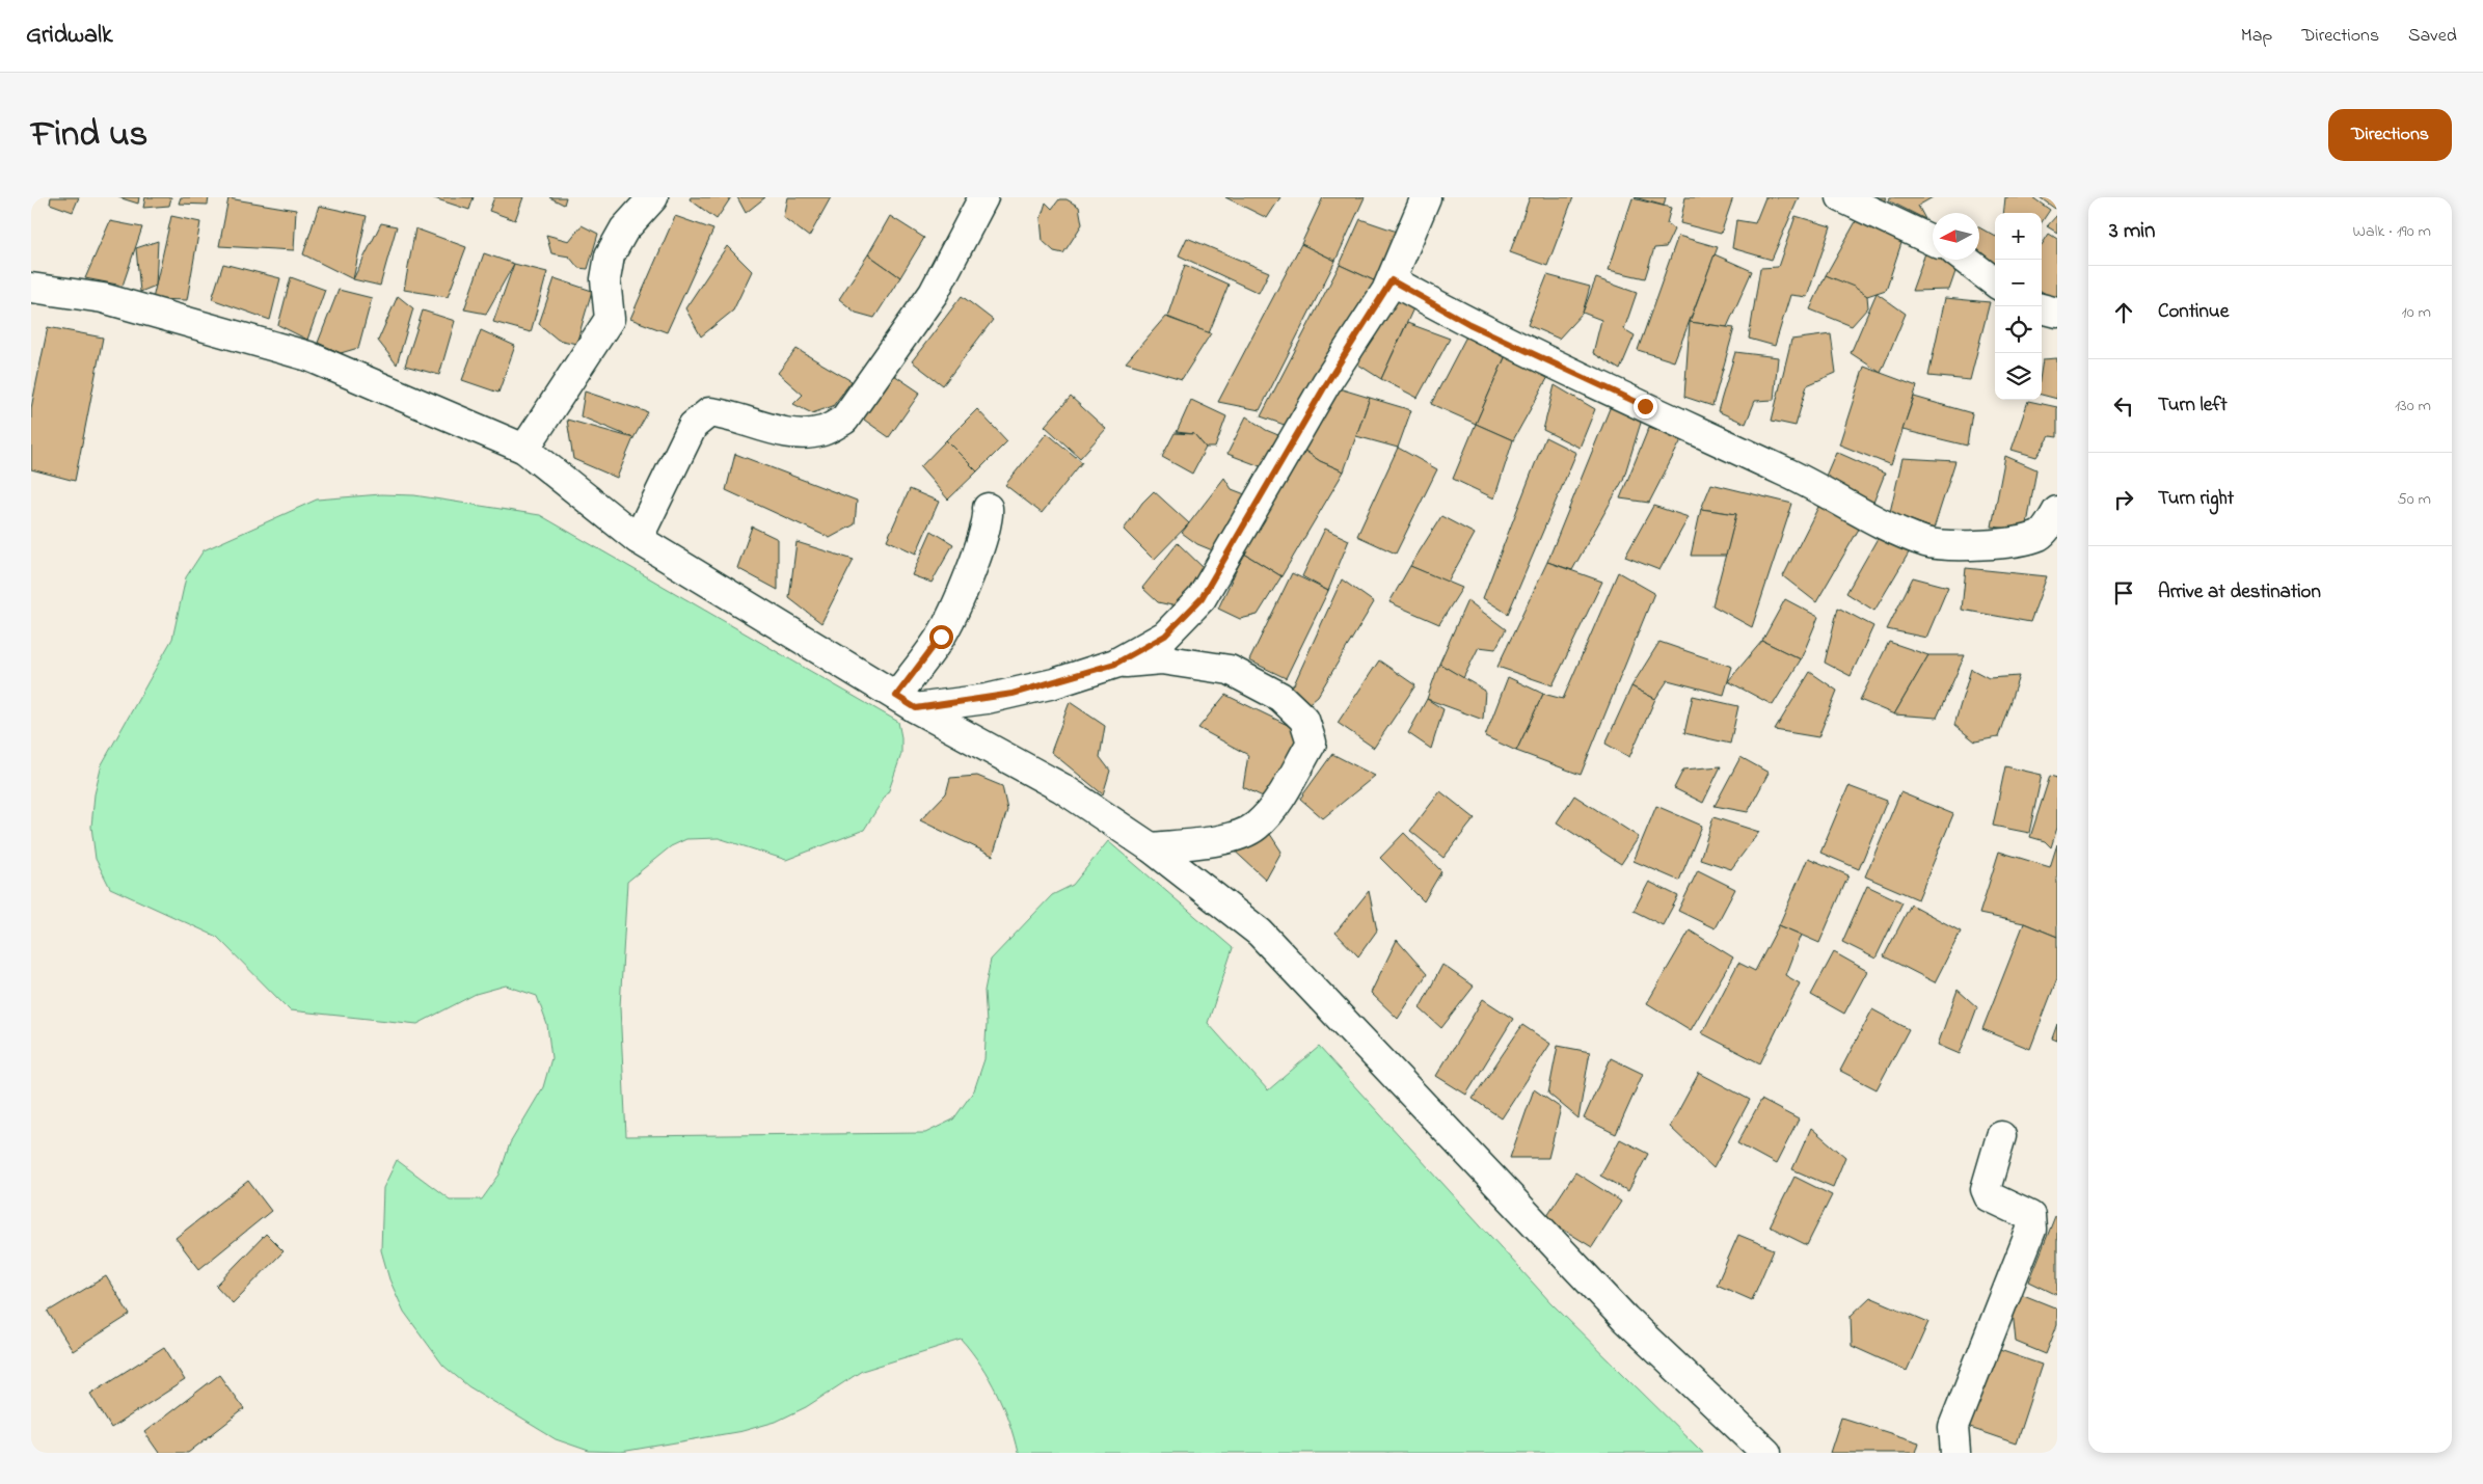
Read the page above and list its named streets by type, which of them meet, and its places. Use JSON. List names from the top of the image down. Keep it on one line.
{"north":"left","page":{"header":"Gridwalk","nav":["Map","Directions","Saved"],"title":"Find us","buttons":"Directions","heading":["3 min","Walk · 190 m"],"map_buttons":["+","−"],"list":[["Continue","10 m"],["Turn left","130 m"],["Turn right","50 m"],"Arrive at destination"]}}
